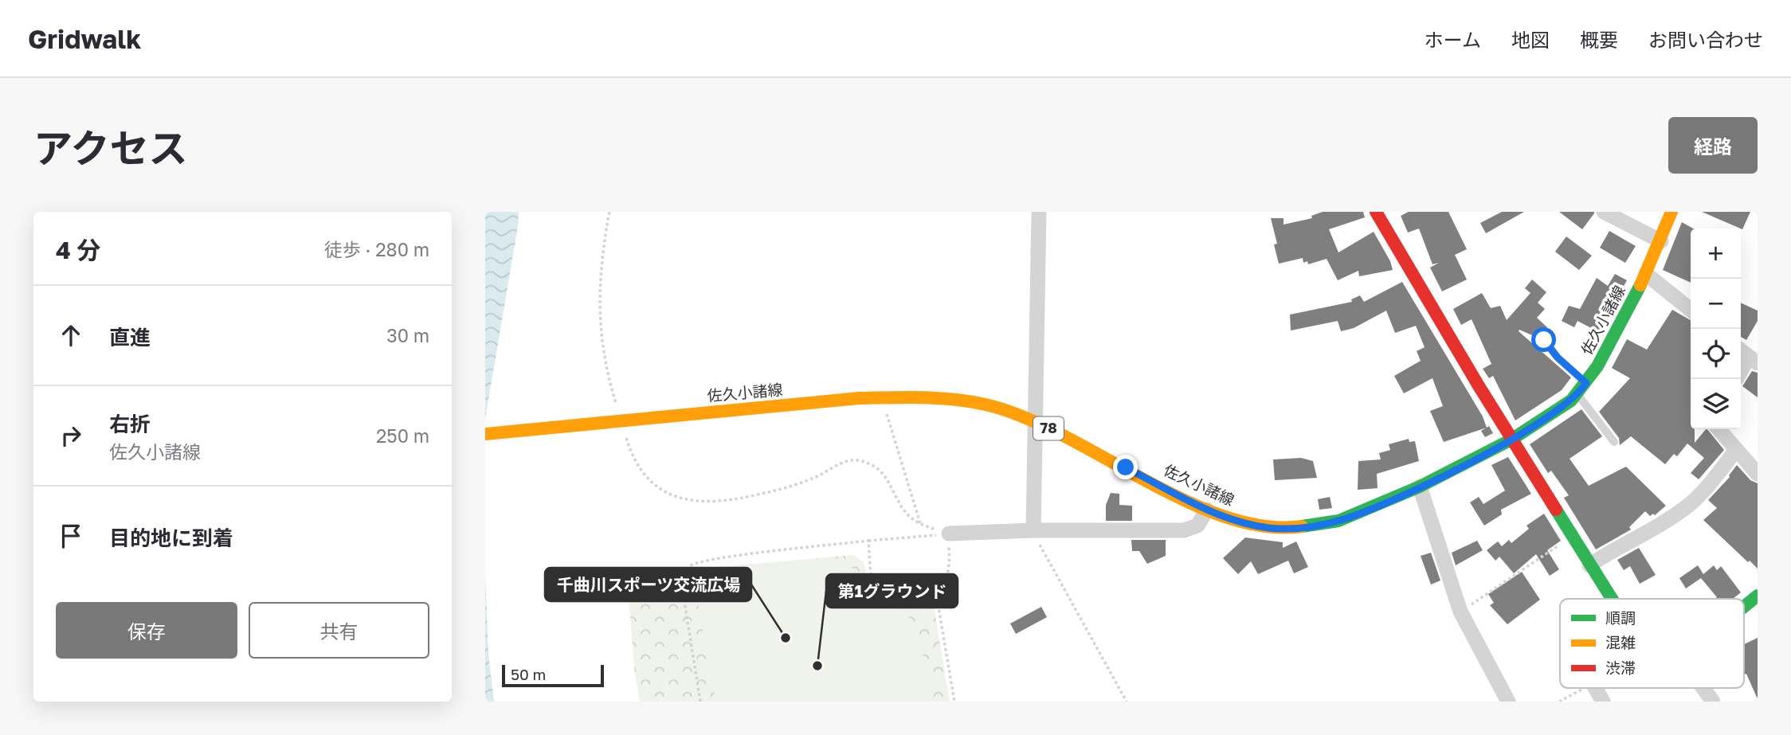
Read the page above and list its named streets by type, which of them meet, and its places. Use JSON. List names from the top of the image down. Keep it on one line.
{"streets":{"main road":["佐久小諸線","78"]},"places":["千曲川スポーツ交流広場","第1グラウンド"],"legend":["順調","混雑","渋滞"],"scale_bar":"50 m","page":{"header":"Gridwalk","nav":["ホーム","地図","概要","お問い合わせ"],"title":"アクセス","buttons":["経路",["保存","共有"]],"heading":["4 分","徒歩 · 280 m"],"map_buttons":["+","−"],"list":[["直進","30 m"],["右折","佐久小諸線","250 m"],"目的地に到着"],"scale":"50 m"}}
